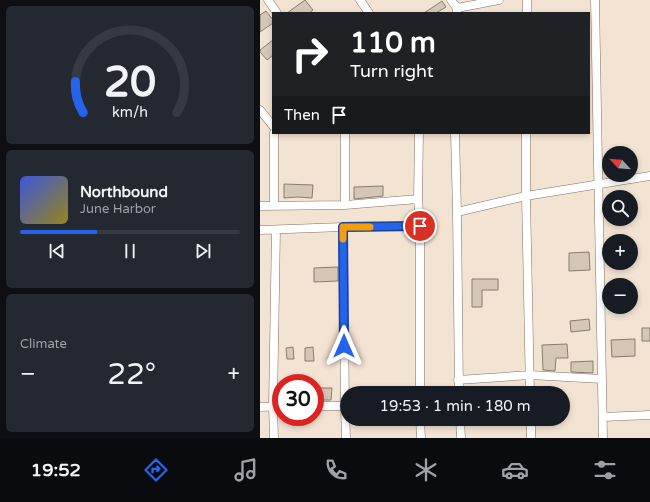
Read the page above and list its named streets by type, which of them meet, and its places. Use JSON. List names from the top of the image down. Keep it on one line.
{"north":"top left","page":{"turn":["110 m","Turn right"],"then":"Then","map_buttons":["+","−"],"song":["Northbound","June Harbor"],"tile":"Climate","heat":["−","22°","+"],"limit":"30","trip":"19:53 · 1 min · 180 m","tabs":"19:52","gauge":["20","km/h"]}}
